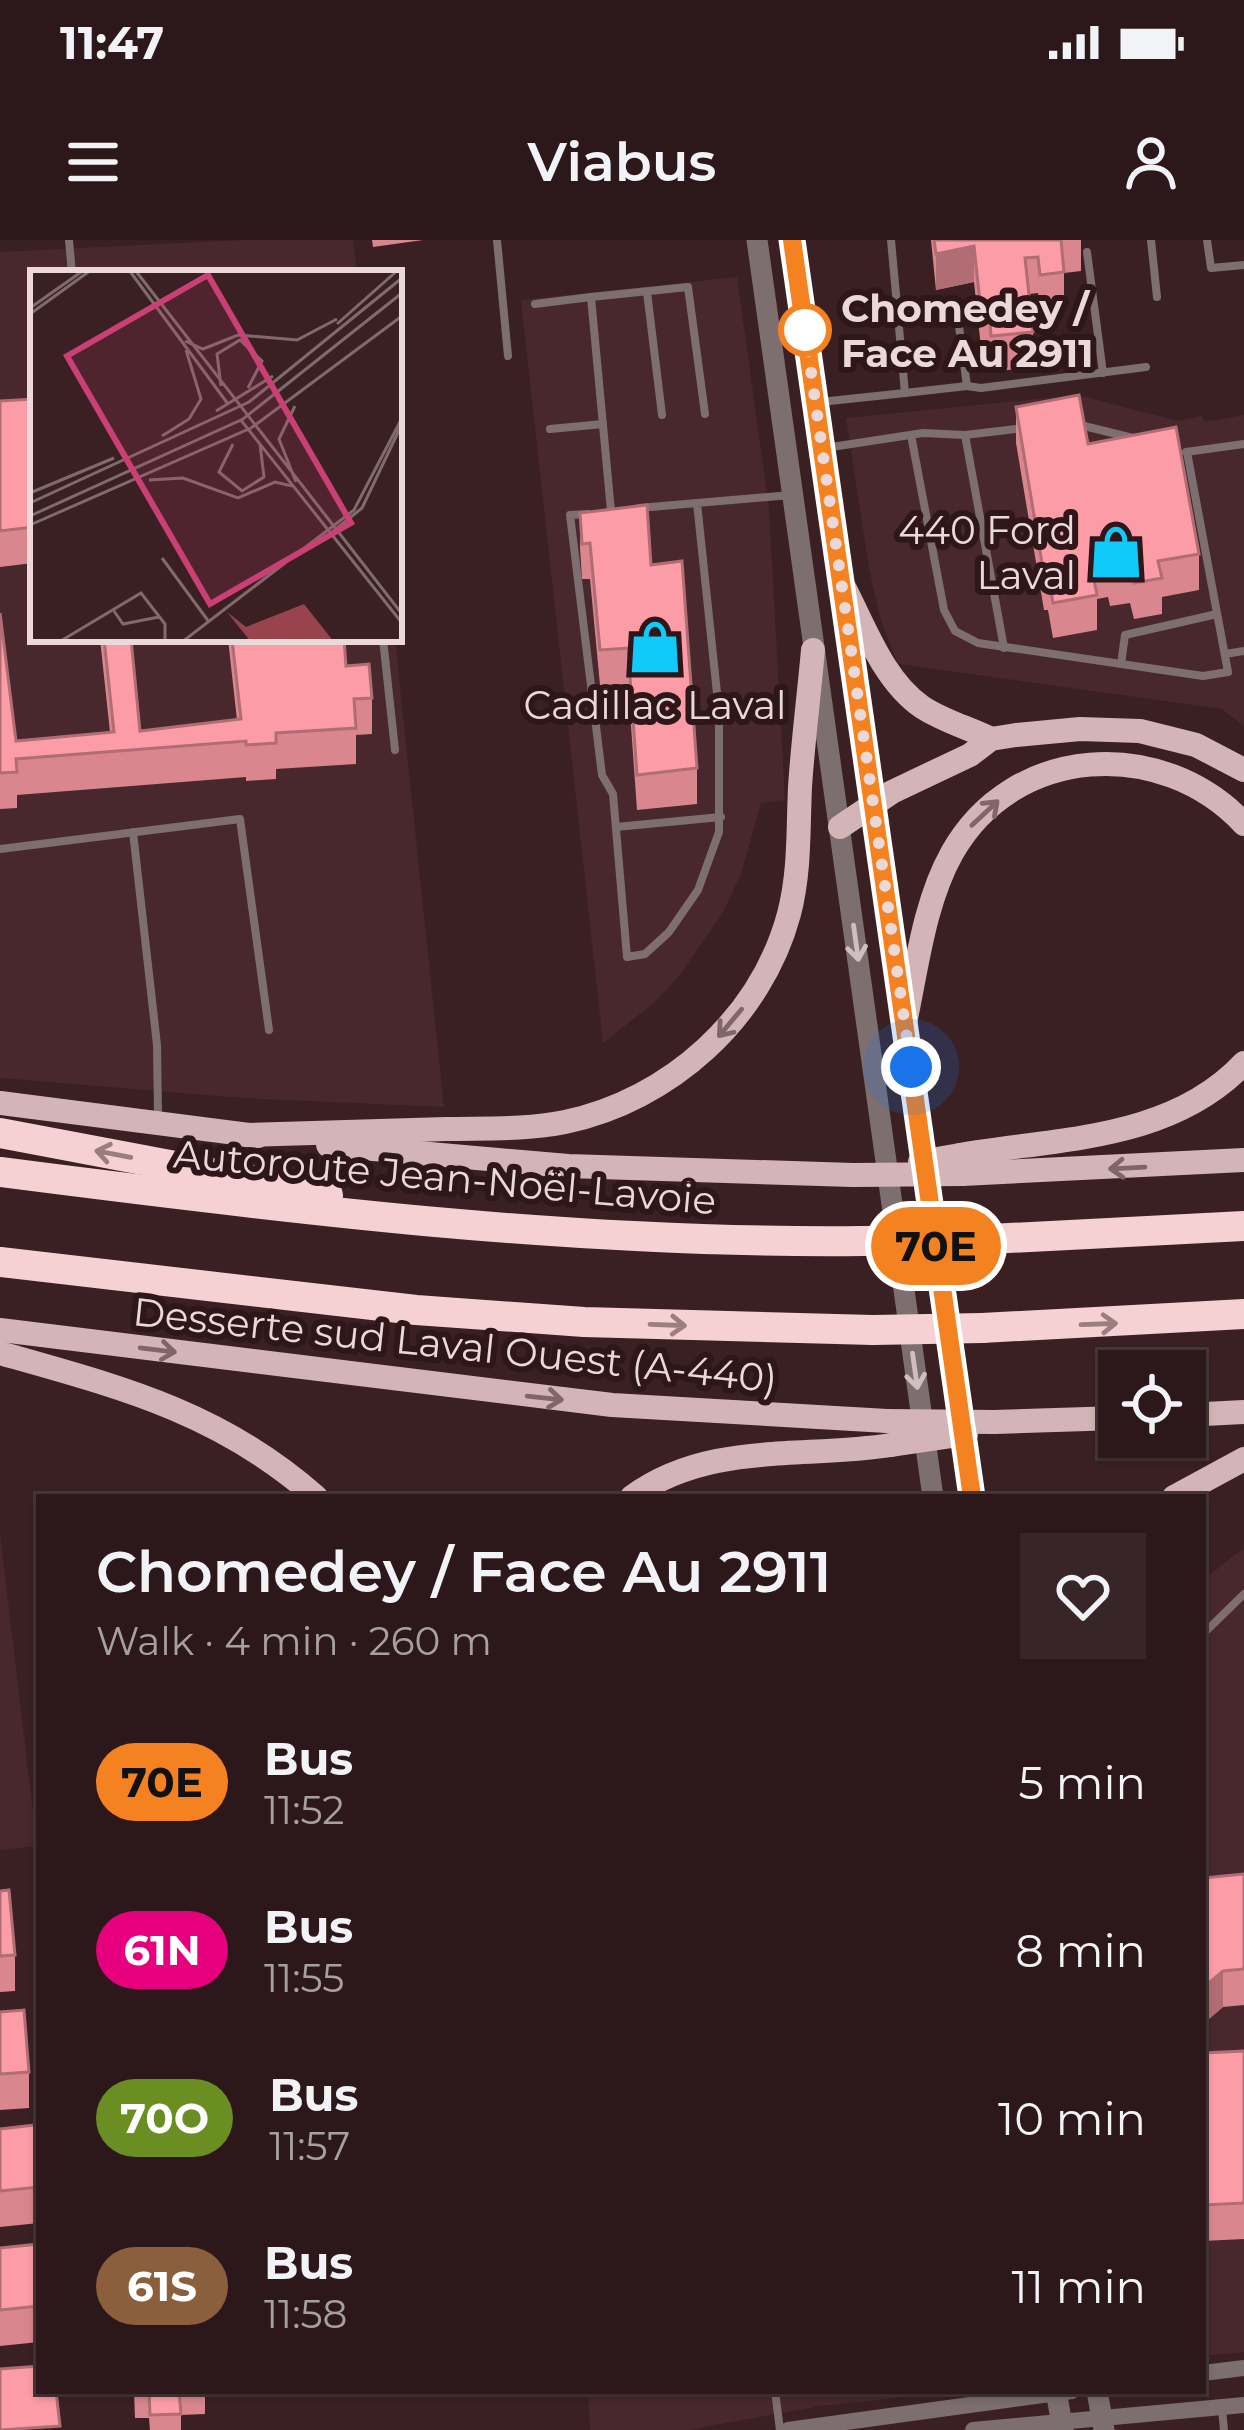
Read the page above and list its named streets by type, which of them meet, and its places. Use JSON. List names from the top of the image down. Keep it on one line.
{"streets":{"highway":["Autoroute Jean-Noël-Lavoie"],"main road":["Desserte sud Laval Ouest (A-440)"]},"places":{"other":["Chomedey / Face Au 2911"],"shop":["440 Ford Laval","Cadillac Laval"]},"lines":["bus line 70E"],"page":{"status":"11:47","header":"Viabus","on_map":"70E","heading":["Chomedey / Face Au 2911","Walk · 4 min · 260 m"],"list":[{"mark":"70E","name":"Bus","note":"11:52","value":"5 min"},{"mark":"61N","name":"Bus","note":"11:55","value":"8 min"},{"mark":"70O","name":"Bus","note":"11:57","value":"10 min"},{"mark":"61S","name":"Bus","note":"11:58","value":"11 min"}]}}
